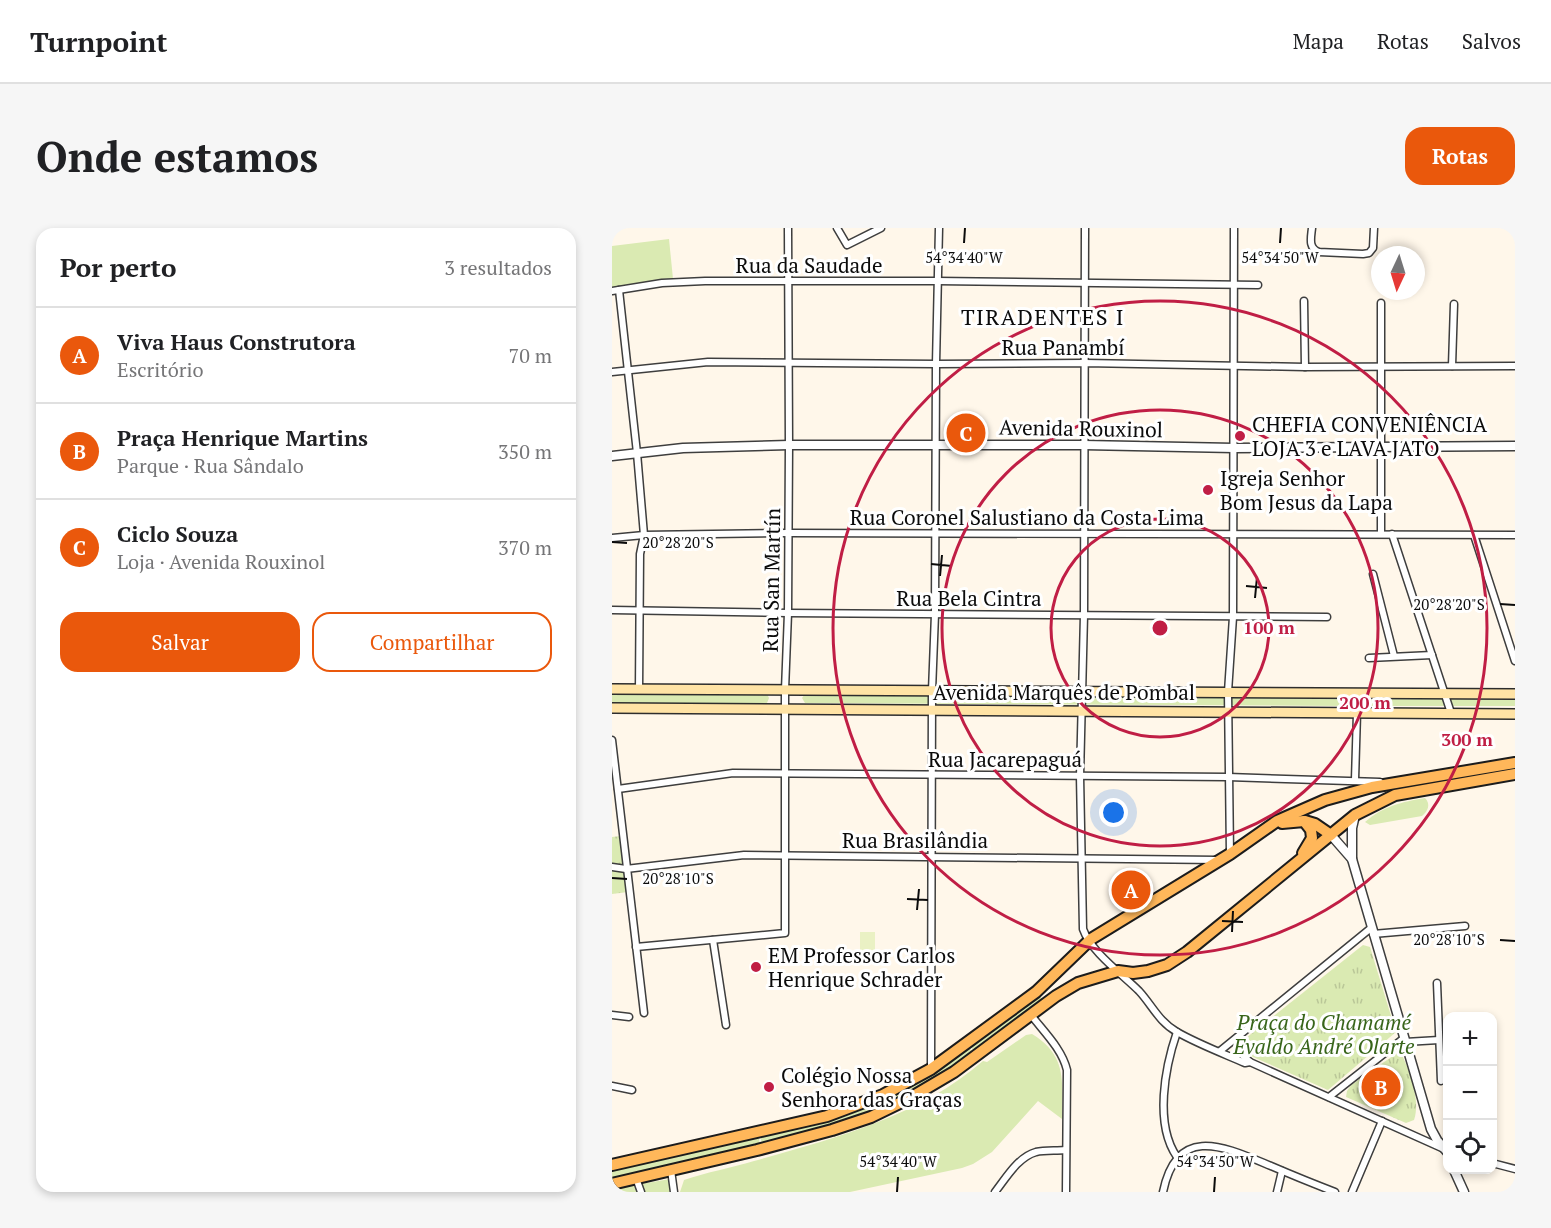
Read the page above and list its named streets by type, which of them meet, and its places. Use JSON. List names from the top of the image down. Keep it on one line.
{"streets":{"main road":["Avenida Marquês de Pombal"],"street":["Rua da Saudade","Rua Panambí","Avenida Rouxinol","Rua Coronel Salustiano da Costa Lima","Rua San Martín","Rua Bela Cintra","Rua Jacarepaguá","Rua Brasilândia"]},"crossings":[["Rua da Saudade","Rua San Martín"],["Rua Panambí","Rua San Martín"],["Avenida Rouxinol","Rua San Martín"],["Rua Coronel Salustiano da Costa Lima","Rua San Martín"],["Rua San Martín","Rua Bela Cintra"],["Rua San Martín","Avenida Marquês de Pombal"]],"districts":["TIRADENTES I"],"parks":["Praça do Chamamé Evaldo André Olarte"],"places":["CHEFIA CONVENIÊNCIA LOJA 3 e LAVA JATO","Igreja Senhor Bom Jesus da Lapa","EM Professor Carlos Henrique Schrader","Colégio Nossa Senhora das Graças"],"north":"bottom","page":{"header":"Turnpoint","nav":["Mapa","Rotas","Salvos"],"buttons":["Rotas",["Salvar","Compartilhar"]],"title":"Onde estamos","heading":["Por perto","3 resultados"],"list":[{"mark":"A","name":"Viva Haus Construtora","note":"Escritório","value":"70 m"},{"mark":"B","name":"Praça Henrique Martins","note":"Parque · Rua Sândalo","value":"350 m"},{"mark":"C","name":"Ciclo Souza","note":"Loja · Avenida Rouxinol","value":"370 m"}],"pins":["C","A","B"],"map_buttons":["+","−"]},"coordinates":["54°34'40\"W","54°34'50\"W","20°28'20\"S","20°28'10\"S"],"rings":["100 m","200 m","300 m"]}
